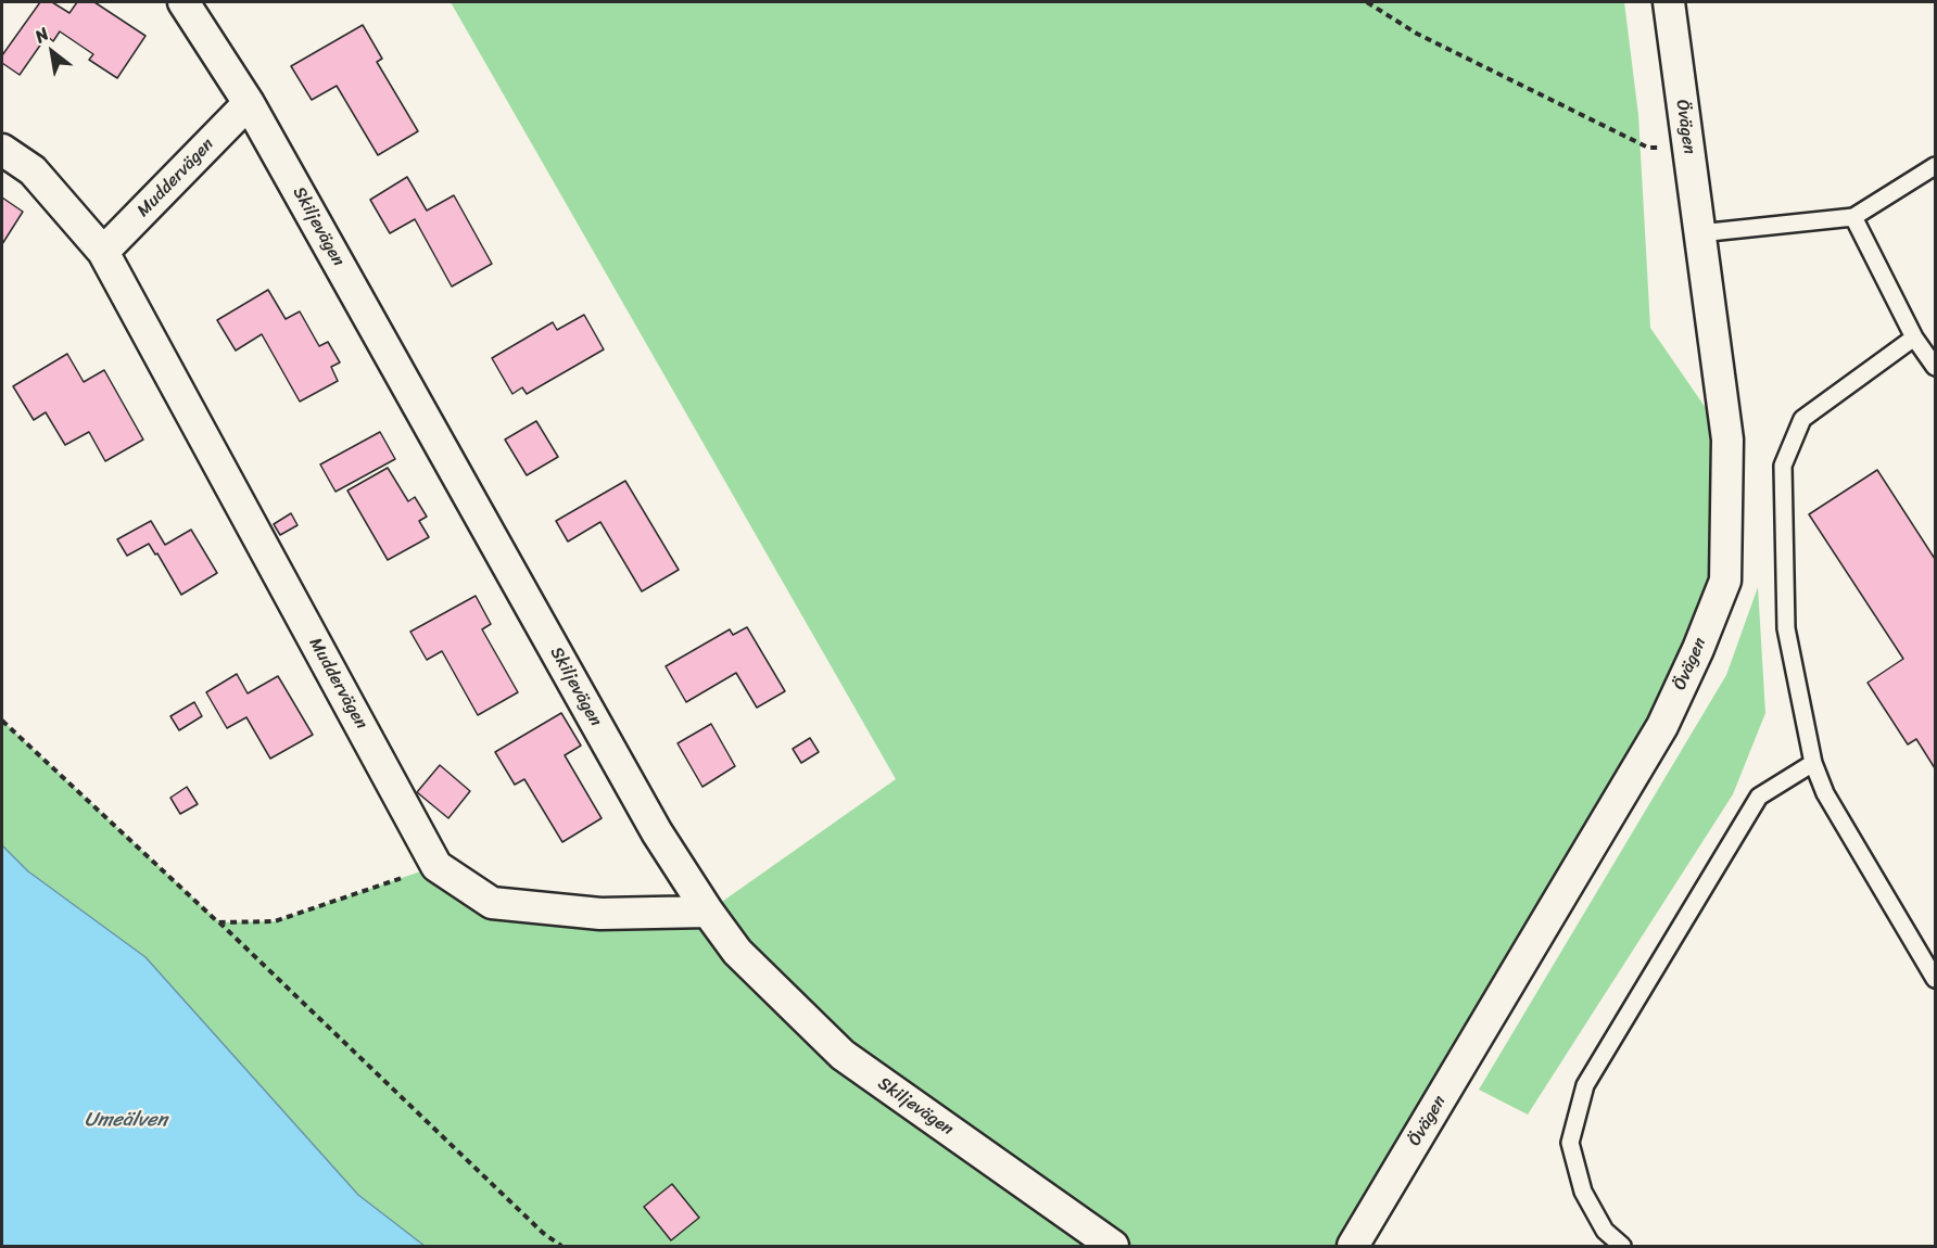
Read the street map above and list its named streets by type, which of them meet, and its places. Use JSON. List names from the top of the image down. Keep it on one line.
{"streets":{"street":["Övägen","Muddervägen","Skiljevägen"]},"crossings":[["Muddervägen","Skiljevägen"]],"water":["Umeälven"],"north":"top left"}
